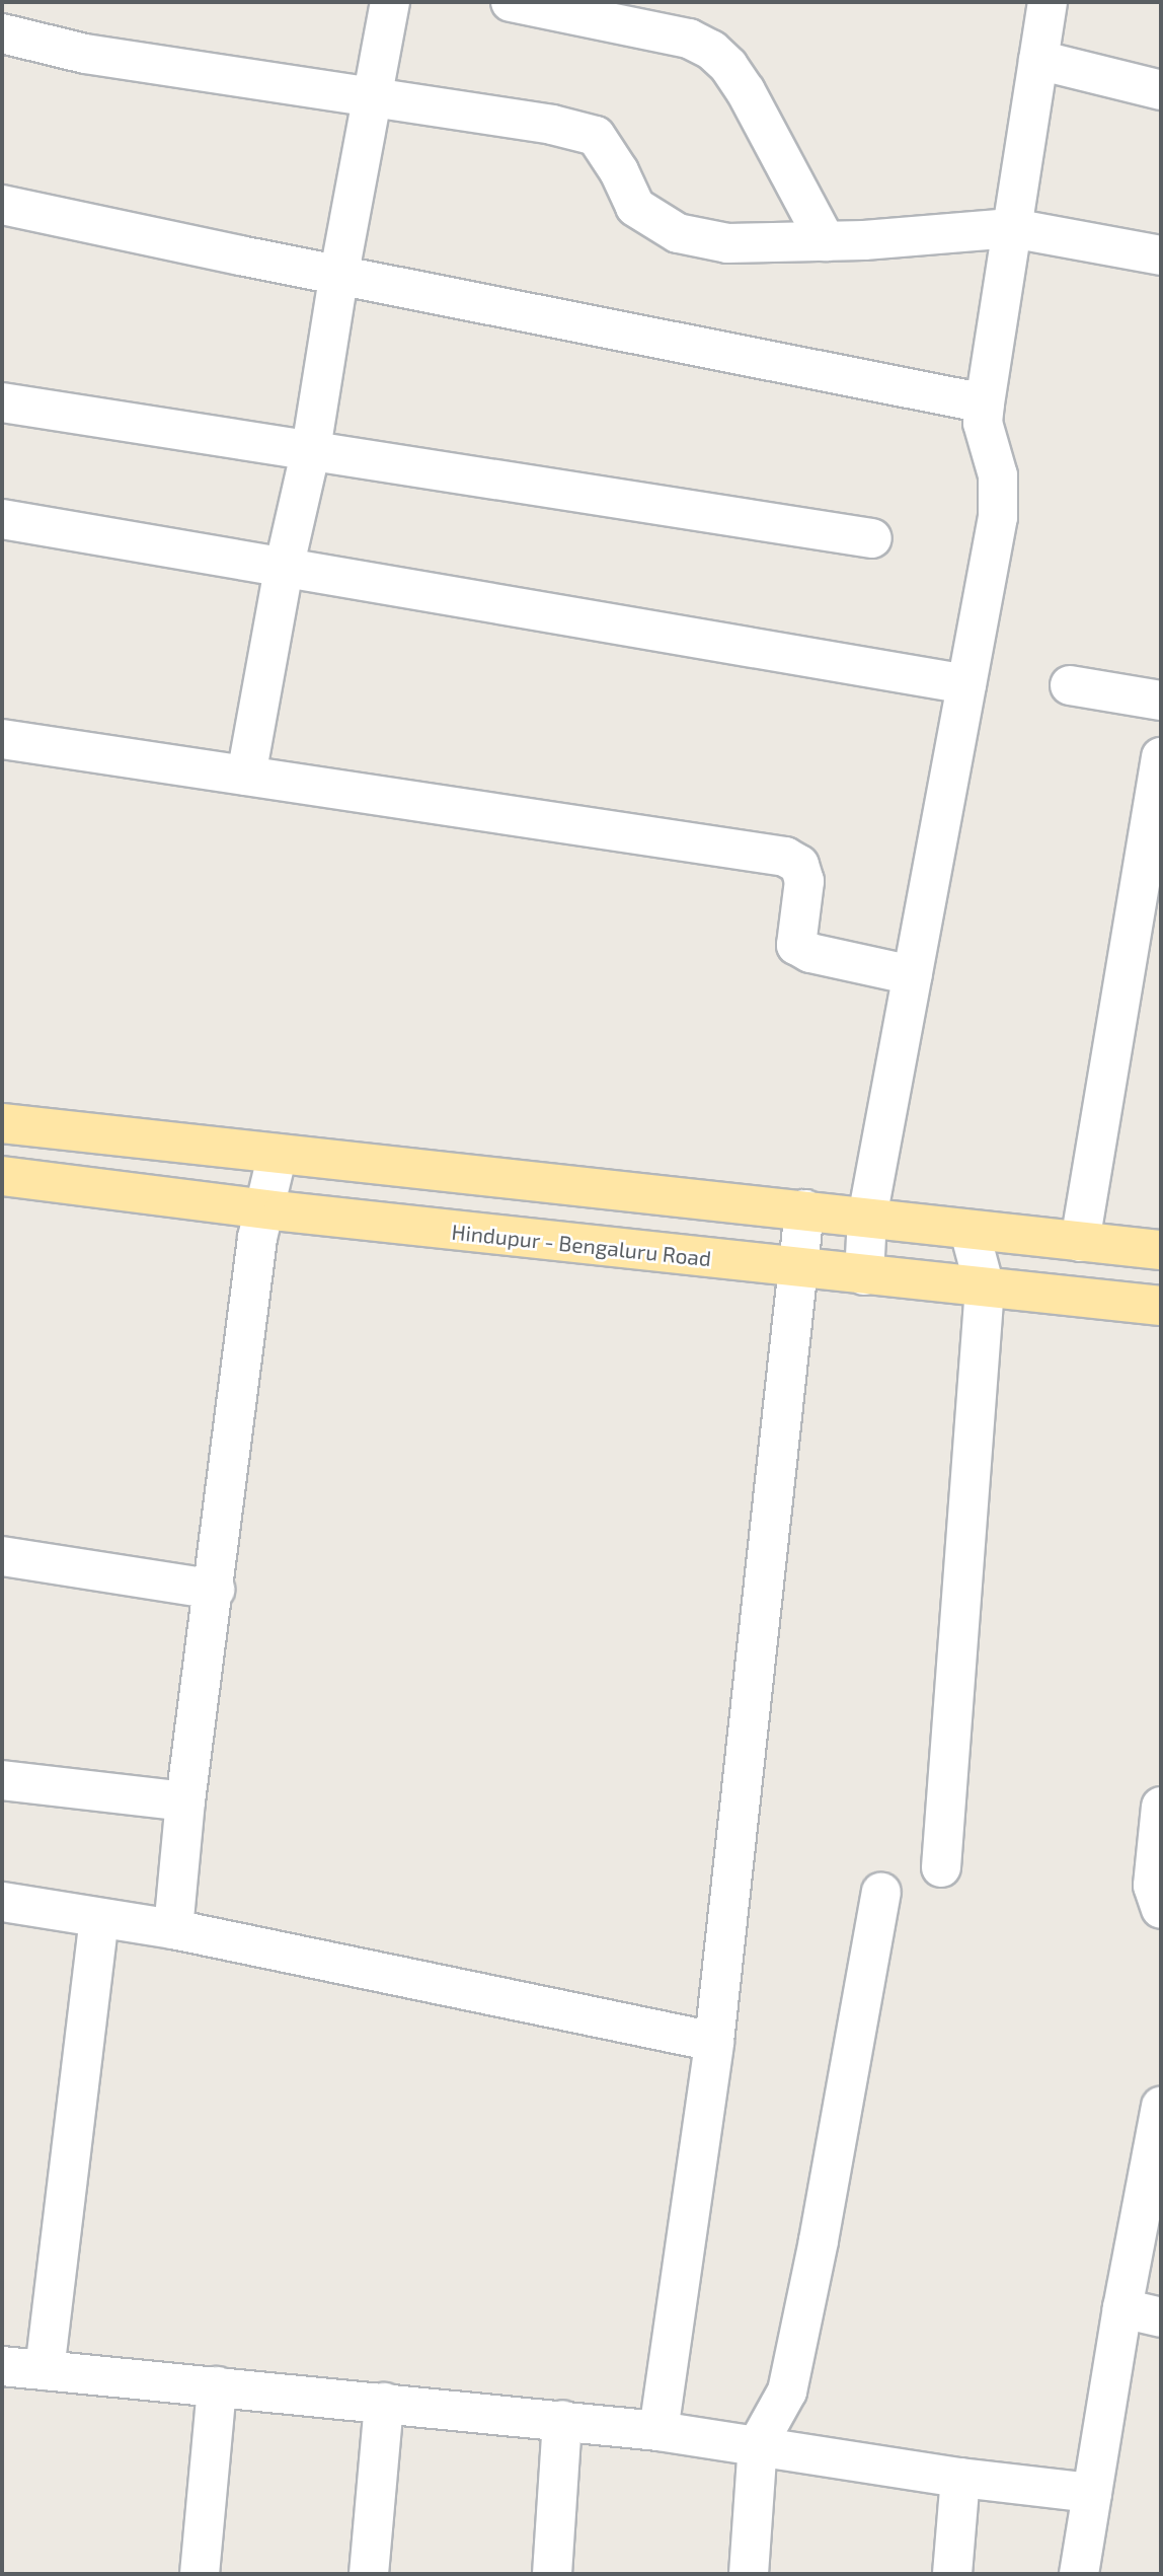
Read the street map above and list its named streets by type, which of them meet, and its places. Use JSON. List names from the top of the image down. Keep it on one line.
{"streets":{"main road":["Hindupur - Bengaluru Road"]}}
